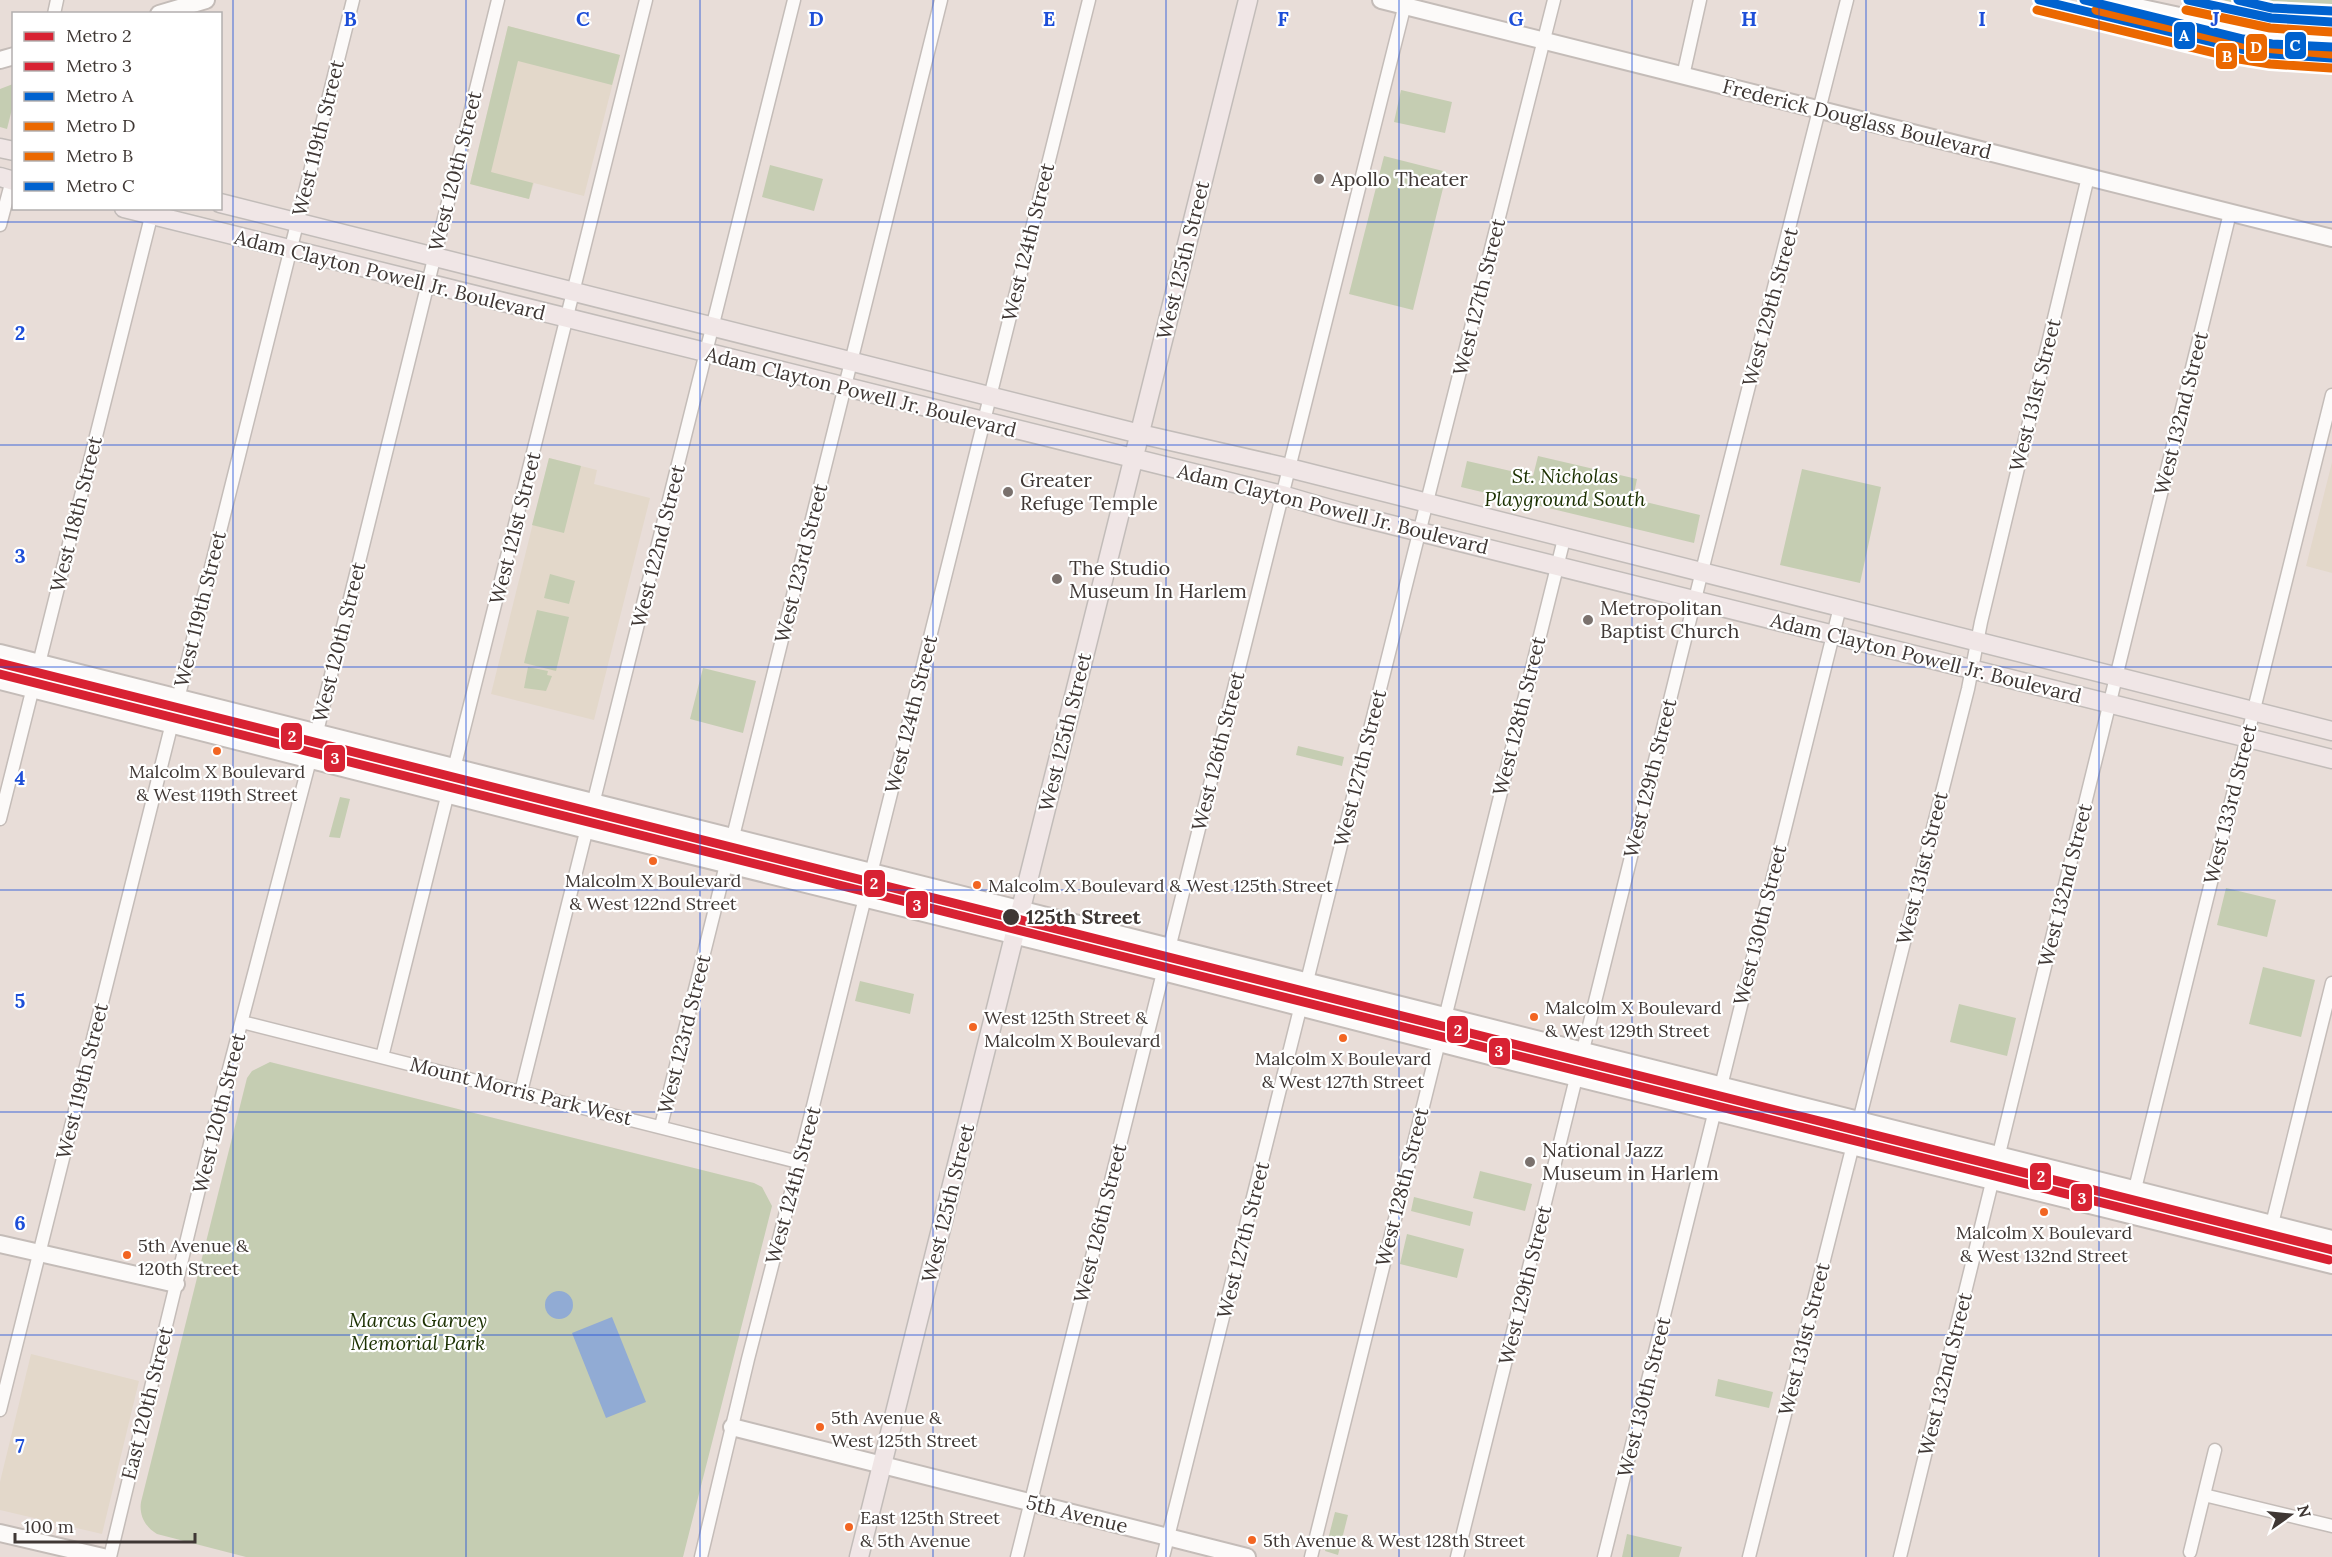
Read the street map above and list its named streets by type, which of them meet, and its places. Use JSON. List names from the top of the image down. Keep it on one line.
{"streets":{"main road":["Frederick Douglass Boulevard","West 125th Street","Adam Clayton Powell Jr. Boulevard","5th Avenue"],"street":["West 119th Street","West 120th Street","West 124th Street","West 127th Street","West 129th Street","West 131st Street","West 132nd Street","West 118th Street","West 121st Street","West 122nd Street","West 123rd Street","West 128th Street","West 126th Street","West 133rd Street","West 130th Street","Mount Morris Park West","East 120th Street"]},"crossings":[["Frederick Douglass Boulevard","West 127th Street"],["Frederick Douglass Boulevard","West 129th Street"],["Frederick Douglass Boulevard","West 131st Street"],["Frederick Douglass Boulevard","West 132nd Street"],["Frederick Douglass Boulevard","West 126th Street"],["West 119th Street","Adam Clayton Powell Jr. Boulevard"],["West 120th Street","Adam Clayton Powell Jr. Boulevard"],["West 120th Street","Mount Morris Park West"],["West 120th Street","East 120th Street"],["West 124th Street","Adam Clayton Powell Jr. Boulevard"],["West 124th Street","Mount Morris Park West"],["West 124th Street","5th Avenue"],["West 125th Street","Adam Clayton Powell Jr. Boulevard"],["West 125th Street","5th Avenue"],["Adam Clayton Powell Jr. Boulevard","West 127th Street"],["Adam Clayton Powell Jr. Boulevard","West 129th Street"],["Adam Clayton Powell Jr. Boulevard","West 131st Street"],["Adam Clayton Powell Jr. Boulevard","West 132nd Street"],["Adam Clayton Powell Jr. Boulevard","West 118th Street"],["Adam Clayton Powell Jr. Boulevard","West 121st Street"],["Adam Clayton Powell Jr. Boulevard","West 122nd Street"],["Adam Clayton Powell Jr. Boulevard","West 123rd Street"],["Adam Clayton Powell Jr. Boulevard","West 128th Street"],["Adam Clayton Powell Jr. Boulevard","West 126th Street"],["Adam Clayton Powell Jr. Boulevard","West 133rd Street"],["Adam Clayton Powell Jr. Boulevard","West 130th Street"],["West 127th Street","5th Avenue"],["West 121st Street","Mount Morris Park West"],["West 122nd Street","Mount Morris Park West"],["West 123rd Street","Mount Morris Park West"],["West 126th Street","5th Avenue"]],"parks":["St. Nicholas Playground South","Marcus Garvey Memorial Park"],"places":["Apollo Theater","Greater Refuge Temple","The Studio Museum In Harlem","Metropolitan Baptist Church","Malcolm X Boulevard & West 119th Street","Malcolm X Boulevard & West 122nd Street","Malcolm X Boulevard & West 125th Street","125th Street","Malcolm X Boulevard & West 129th Street","West 125th Street & Malcolm X Boulevard","Malcolm X Boulevard & West 127th Street","National Jazz Museum in Harlem","Malcolm X Boulevard & West 132nd Street","5th Avenue & 120th Street","5th Avenue & West 125th Street","East 125th Street & 5th Avenue","5th Avenue & West 128th Street"],"lines":["metro line A","metro line C","metro line D","metro line B","metro line 2","metro line 3"],"legend":["Metro 2","Metro 3","Metro A","Metro D","Metro B","Metro C"],"scale_bar":"100 m","north":"right","grid":{"columns":["B","C","D","E","F","G","H","I","J"],"rows":["2","3","4","5","6","7"]}}
